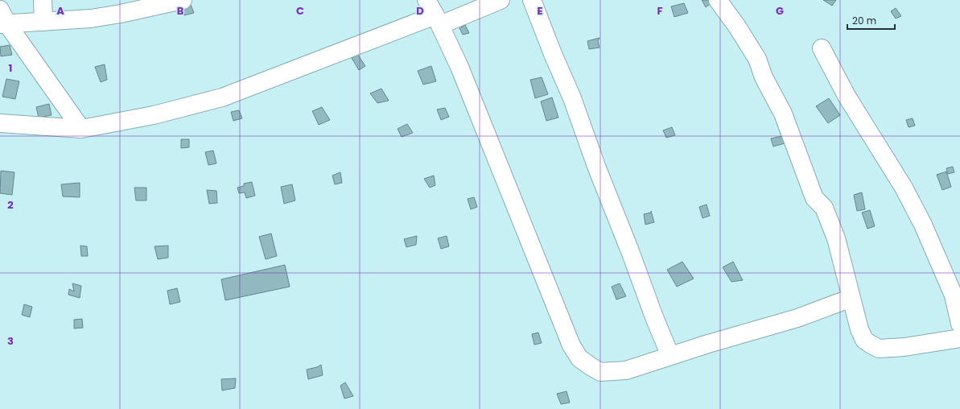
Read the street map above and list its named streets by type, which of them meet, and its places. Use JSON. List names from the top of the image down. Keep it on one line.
{"scale_bar":"20 m","grid":{"columns":["A","B","C","D","E","F","G"],"rows":["1","2","3"]}}
